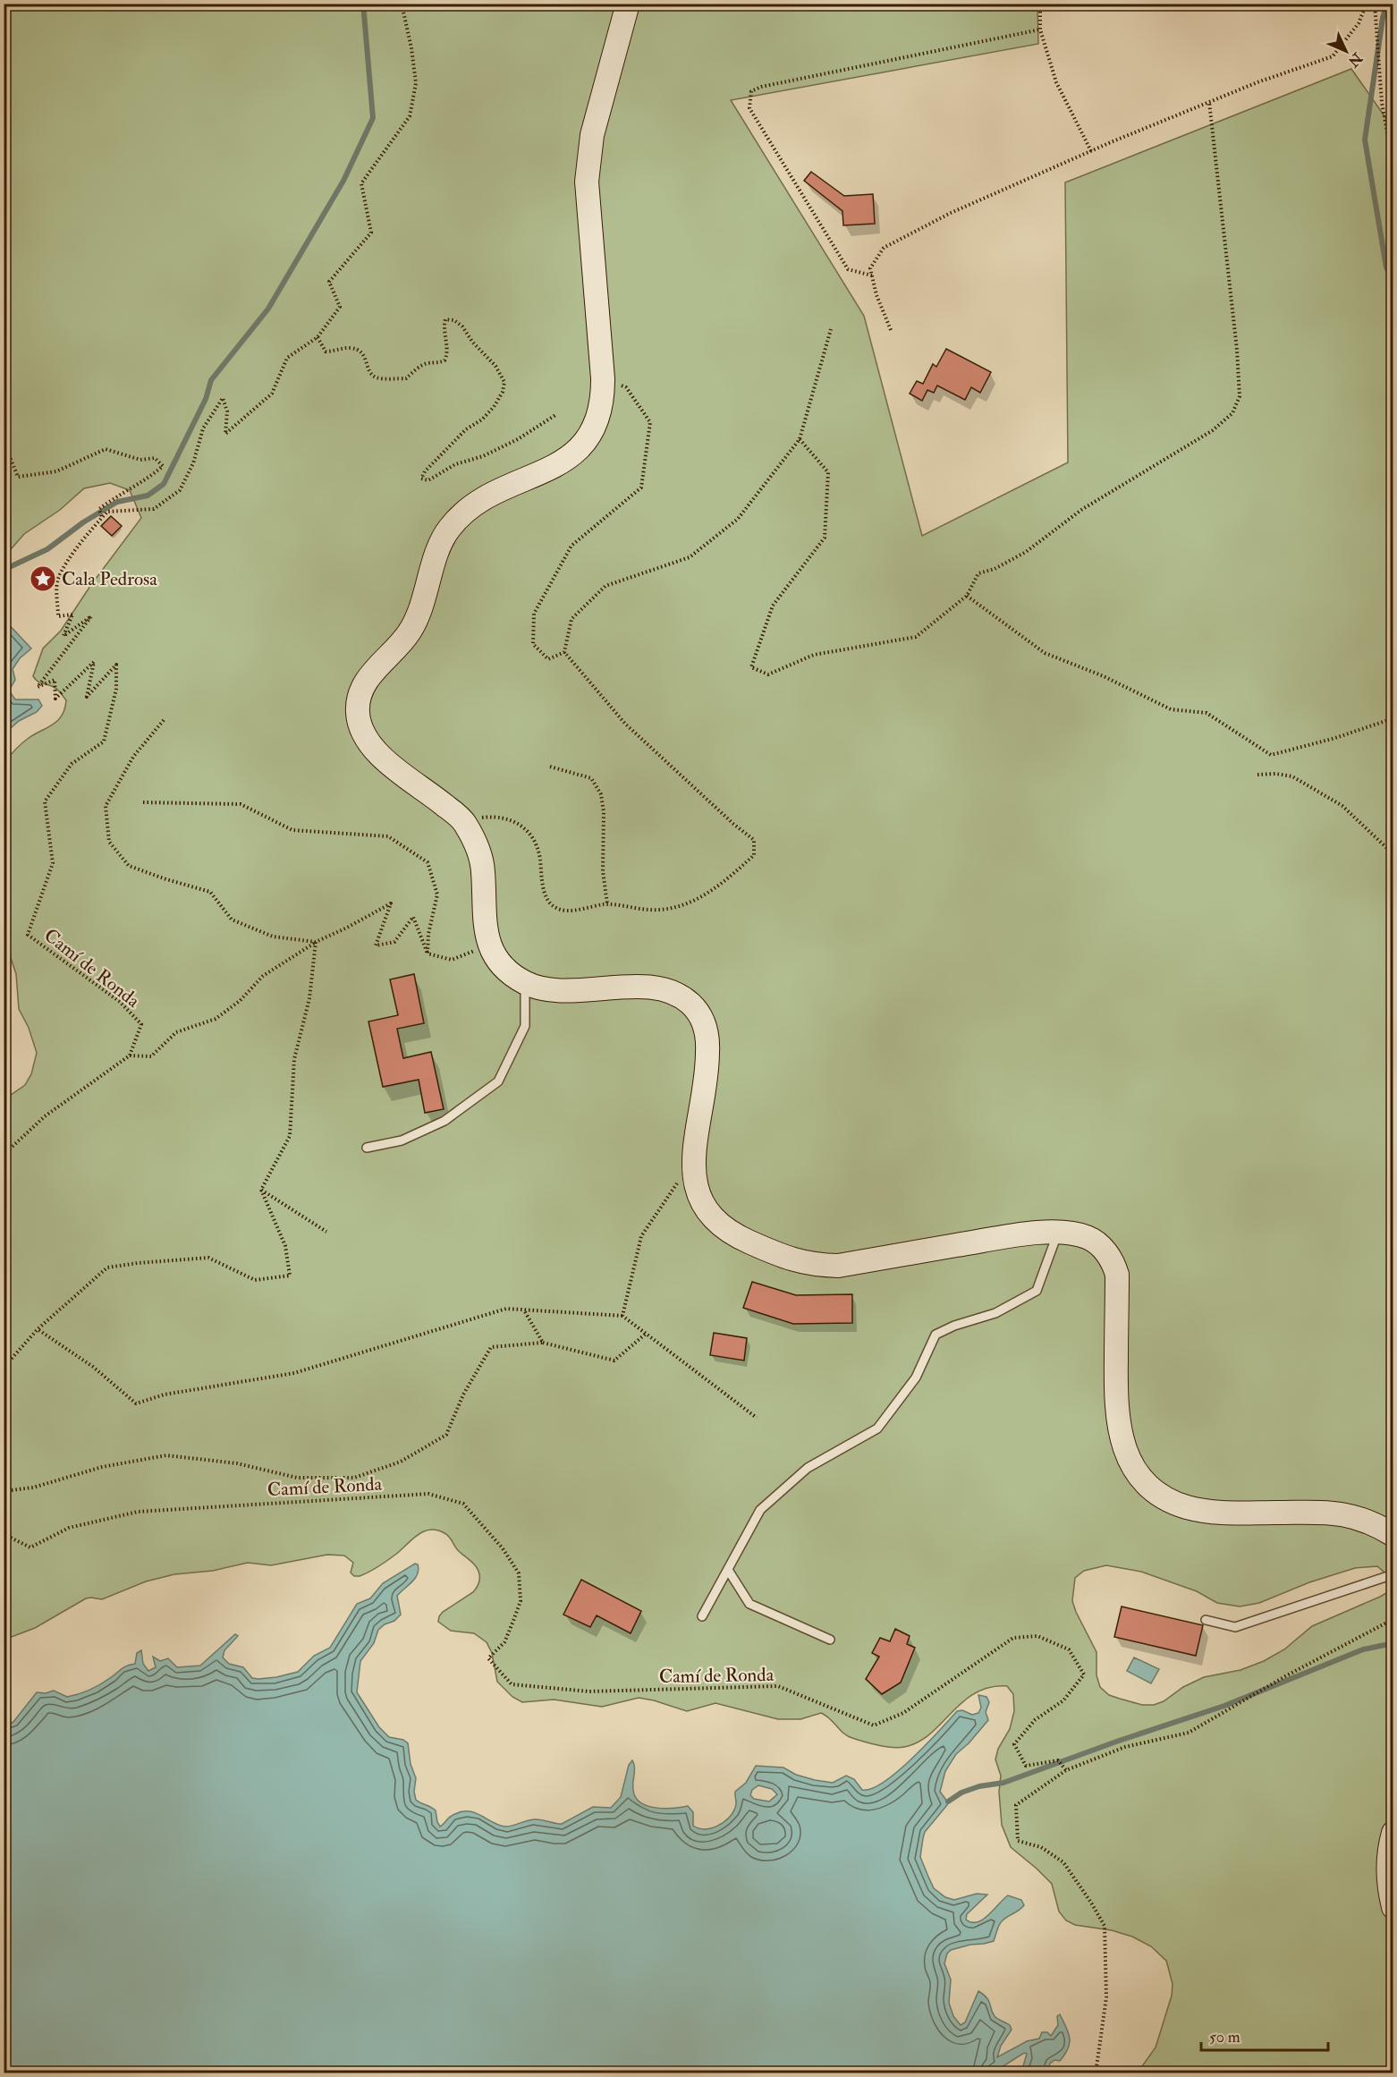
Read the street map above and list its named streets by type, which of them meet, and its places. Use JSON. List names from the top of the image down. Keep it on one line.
{"streets":{"path":["Camí de Ronda"]},"places":{"place":["Cala Pedrosa"]},"scale_bar":"50 m","north":"bottom right"}
